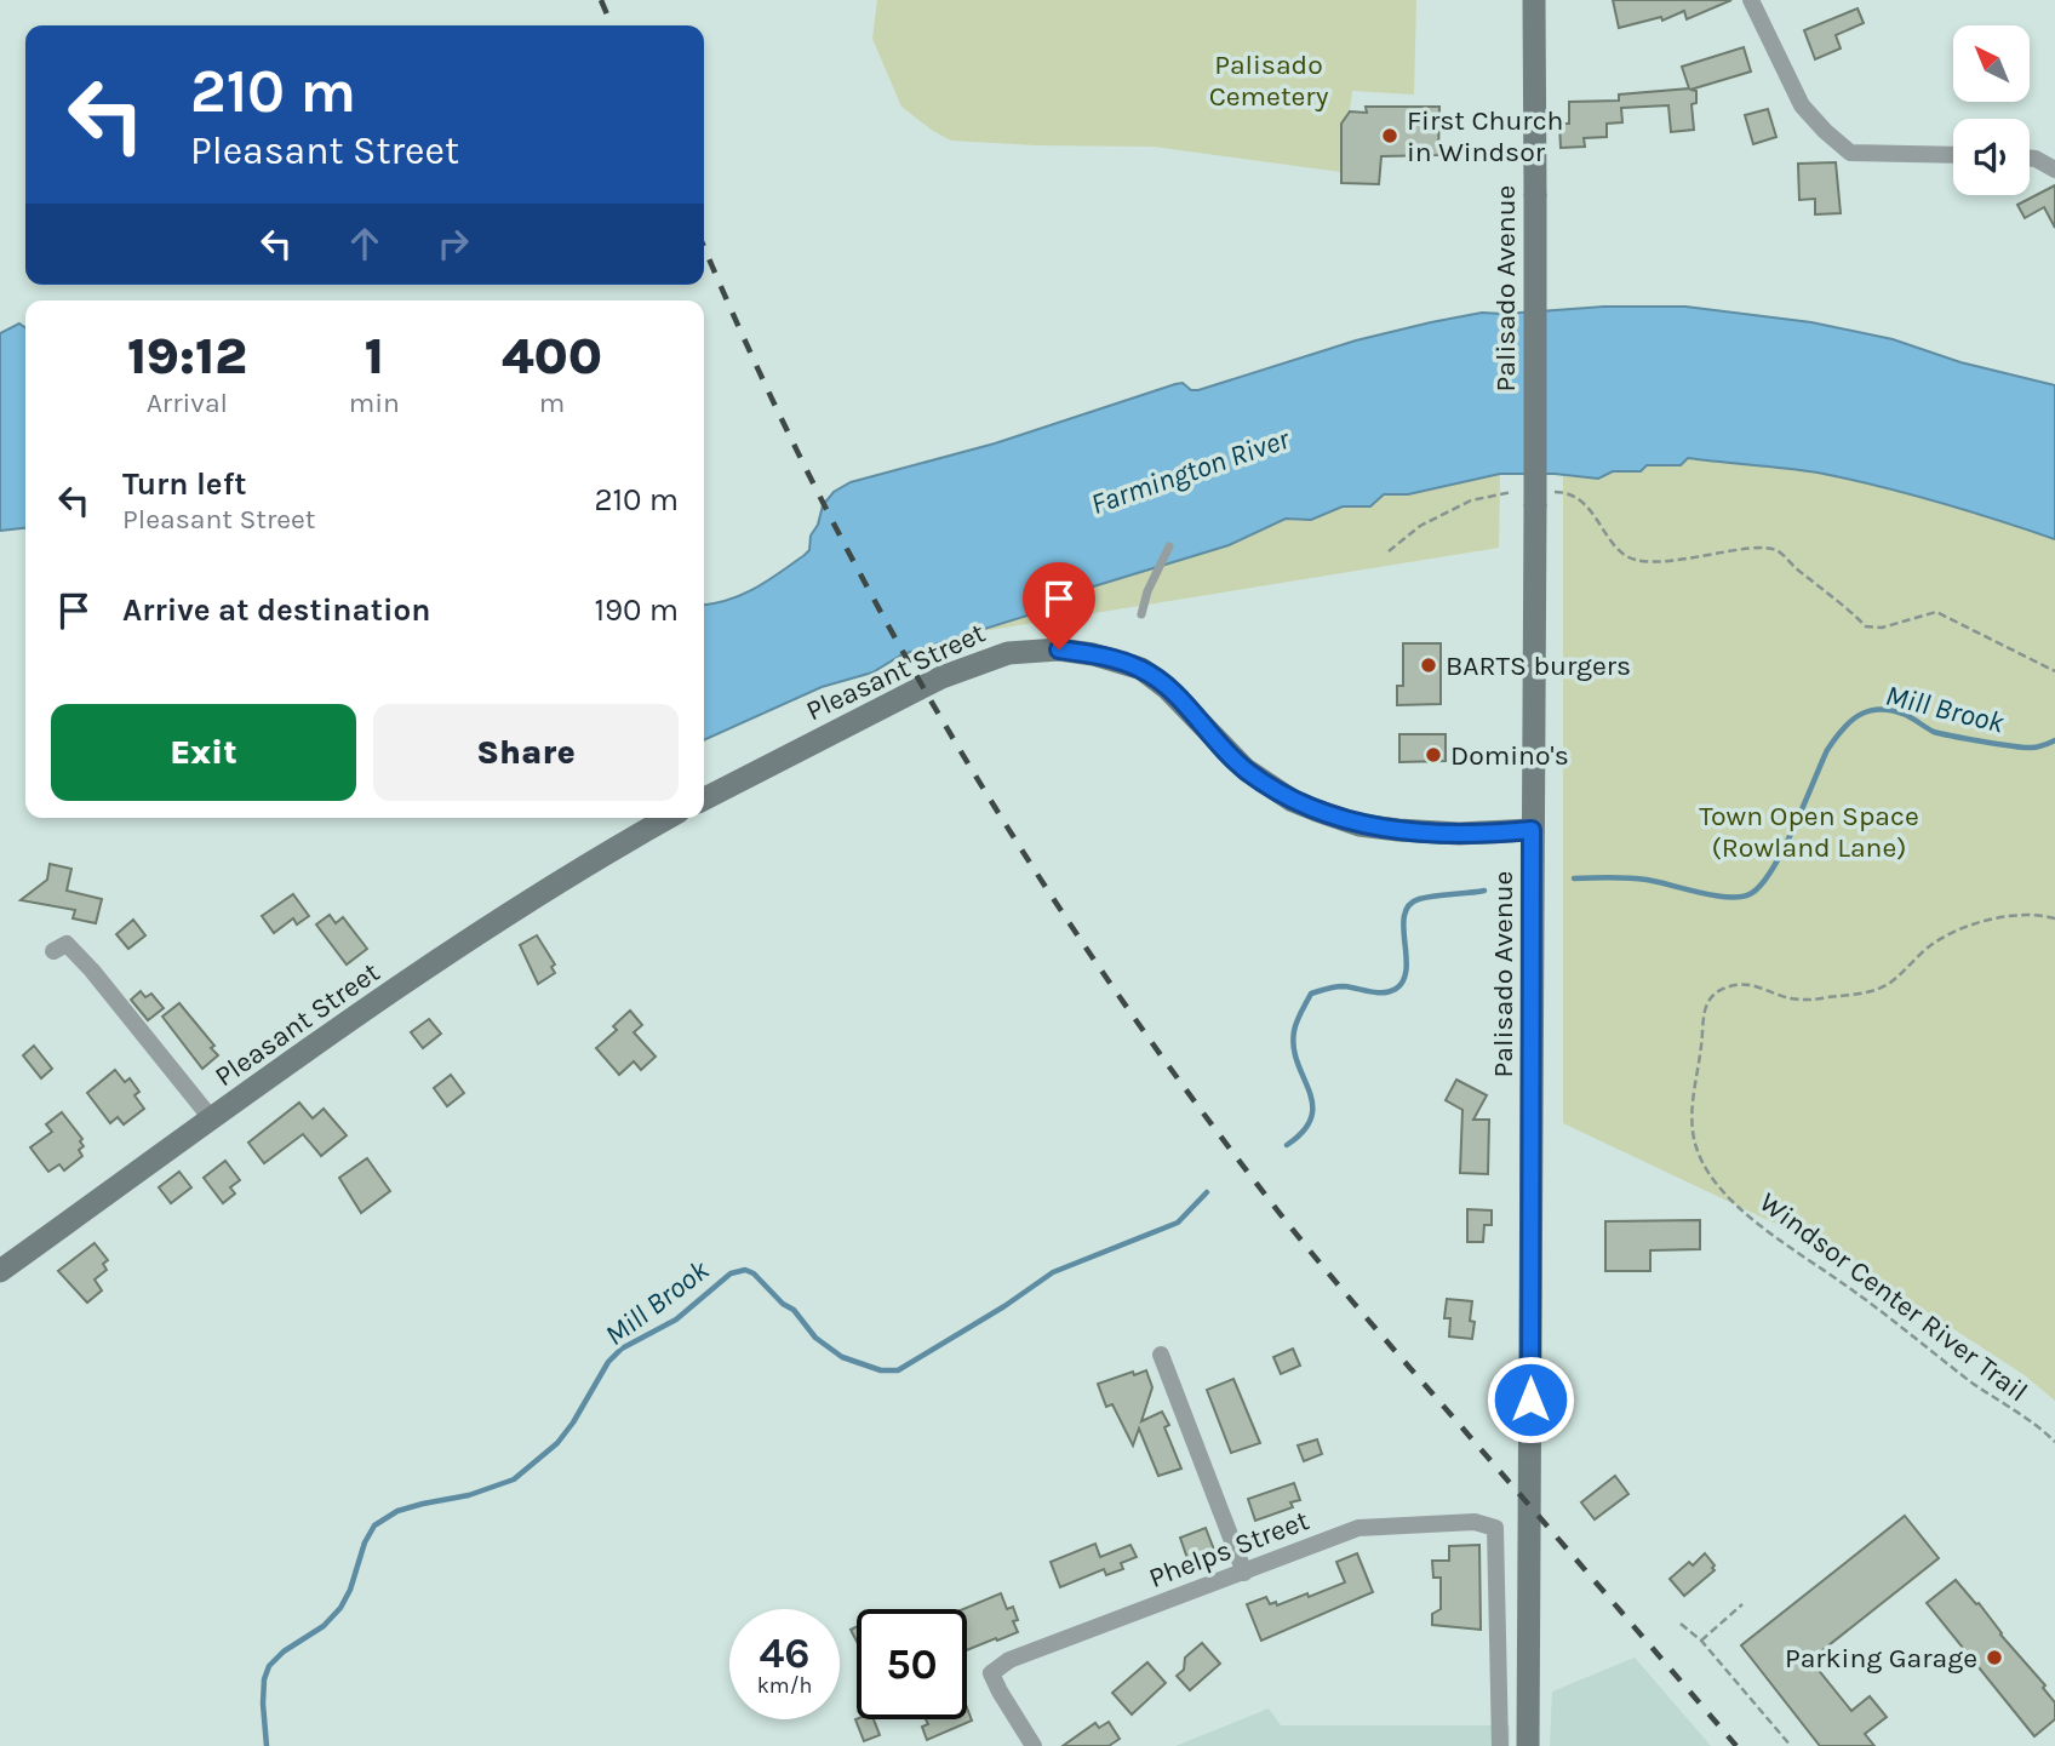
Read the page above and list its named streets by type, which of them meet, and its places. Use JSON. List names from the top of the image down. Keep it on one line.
{"streets":{"main road":["Palisado Avenue","Pleasant Street"],"street":["Phelps Street"],"path":["Windsor Center River Trail"]},"crossings":[["Palisado Avenue","Pleasant Street"]],"water":["Farmington River","Mill Brook"],"parks":["Palisado Cemetery","Town Open Space (Rowland Lane)"],"places":["First Church in Windsor","BARTS burgers","Domino's","Parking Garage"],"north":"top left","page":{"turn":["210 m","Pleasant Street"],"eta":["19:12","Arrival","1","min","400","m"],"list":[{"name":"Turn left","note":"Pleasant Street","value":"210 m"},{"name":"Arrive at destination","value":"190 m"}],"buttons":["Exit","Share"],"speed":"46 km/h","limit":"50"}}
